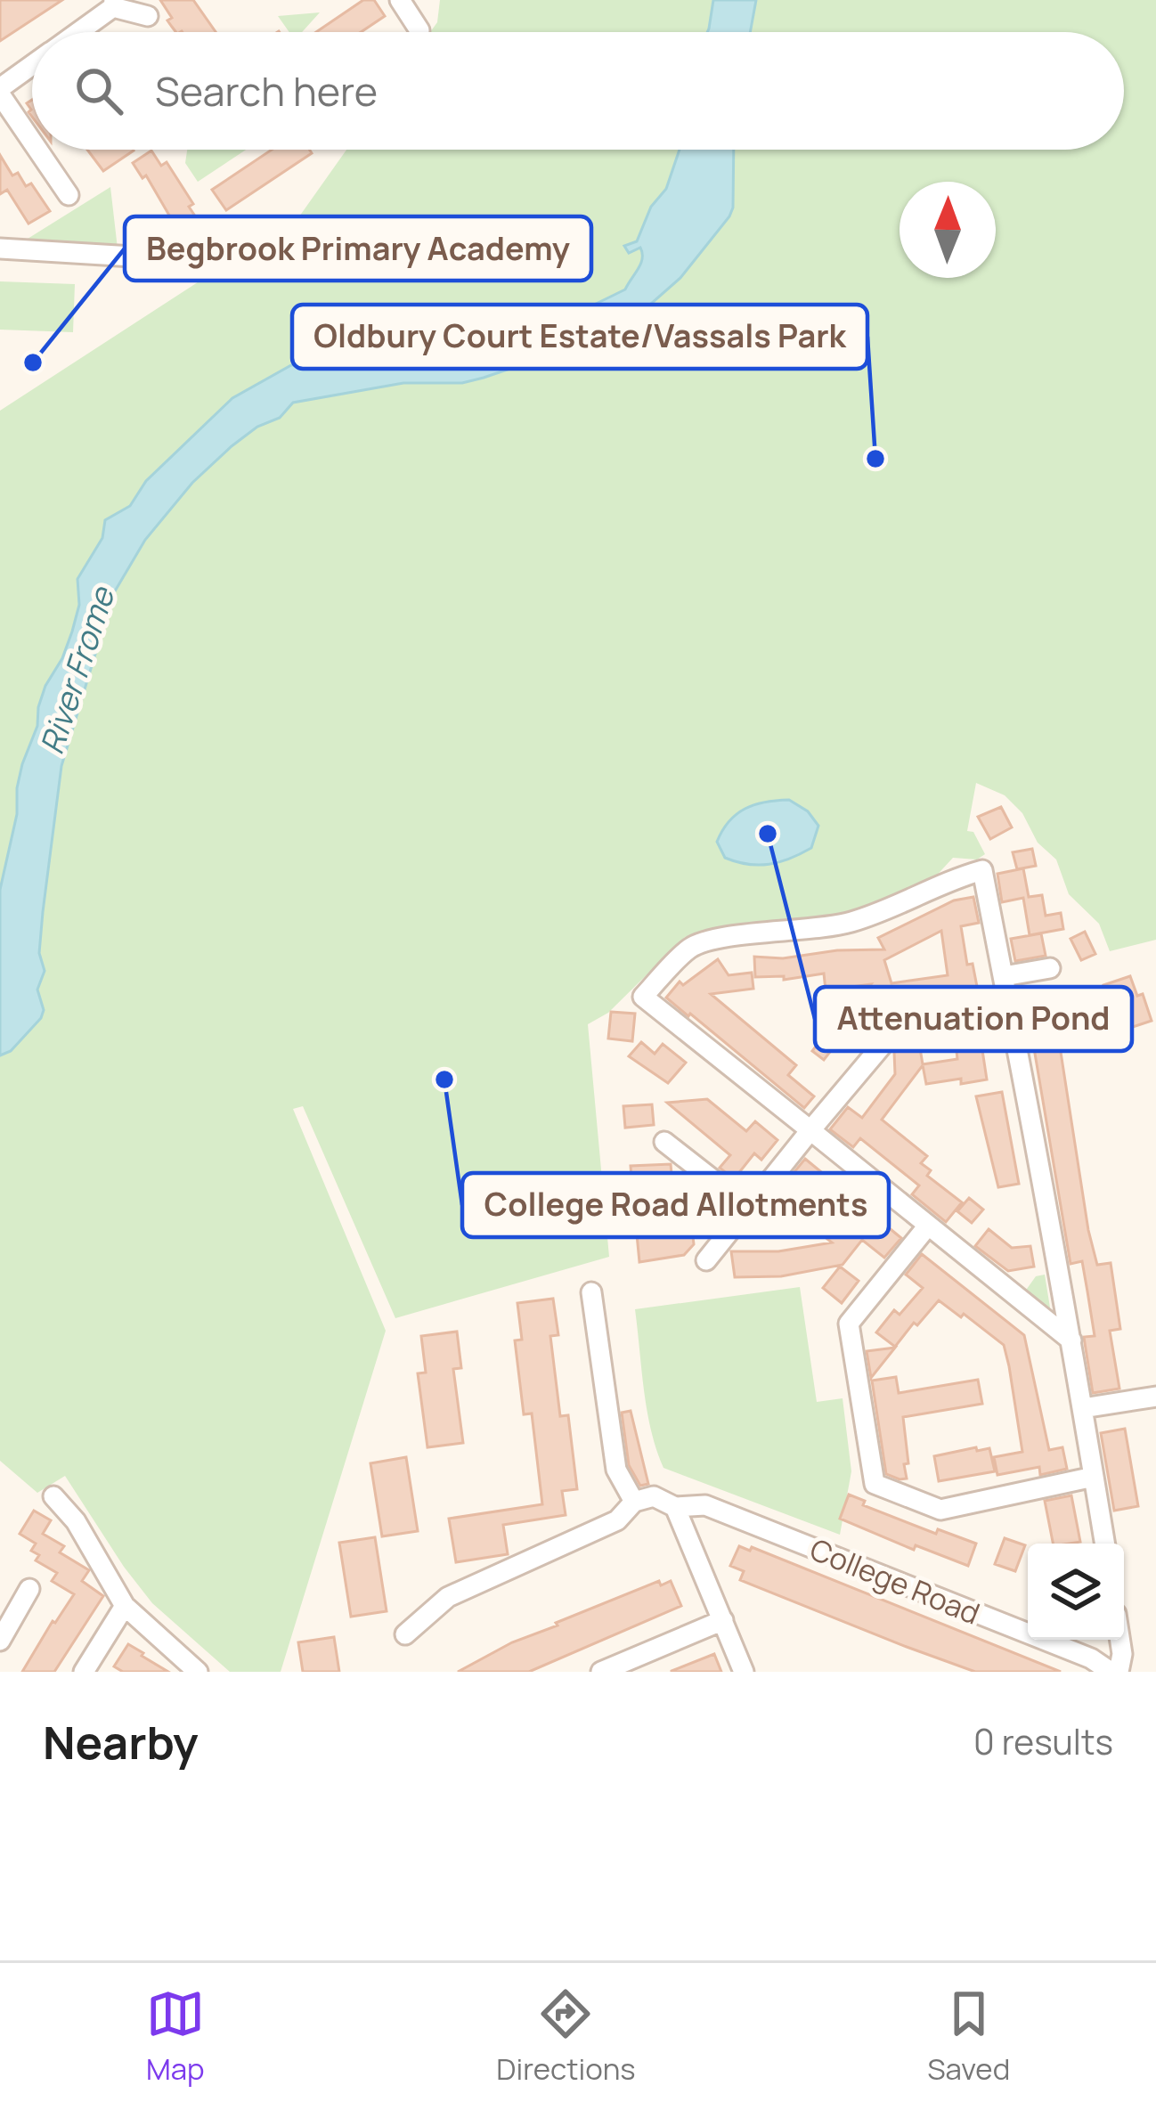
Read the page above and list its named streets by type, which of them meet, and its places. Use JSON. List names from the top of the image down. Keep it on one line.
{"streets":{"street":["College Road"]},"water":["River Frome"],"places":["Begbrook Primary Academy","Oldbury Court Estate/Vassals Park","Attenuation Pond","College Road Allotments"],"north":"top","page":{"search":"Search here","heading":["Nearby","0 results"],"nav":["Map","Directions","Saved"]}}
